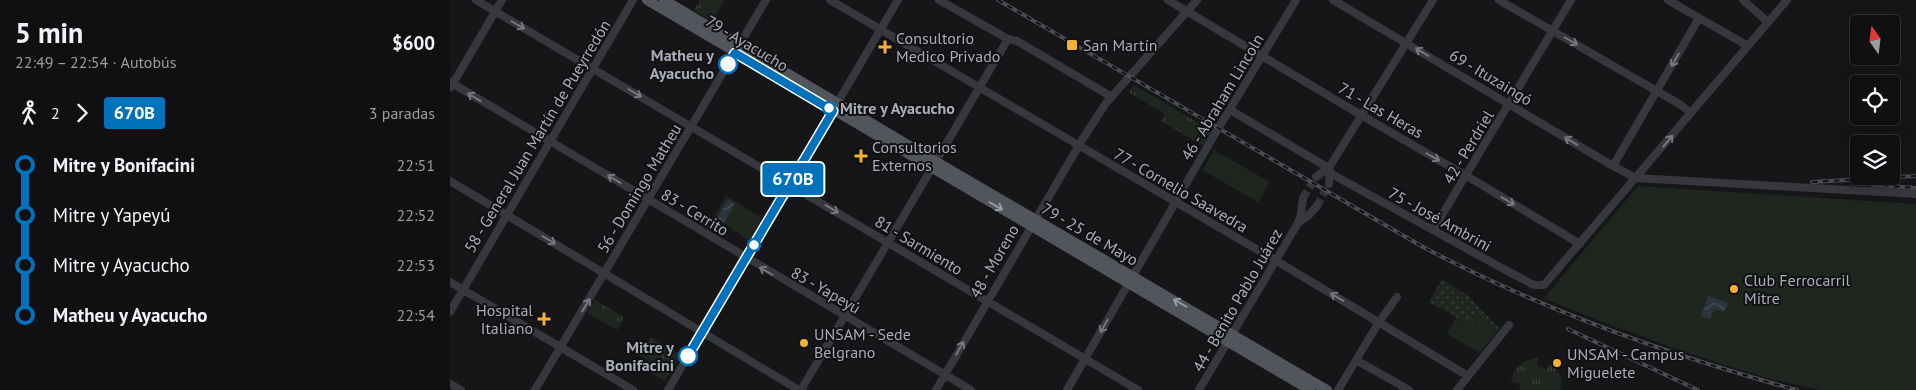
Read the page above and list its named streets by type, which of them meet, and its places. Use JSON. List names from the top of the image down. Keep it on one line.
{"streets":{"main road":["79 - Ayacucho","79 - 25 de Mayo"],"street":["69 - Ituzaingó","46 - Abraham Lincoln","71 - Las Heras","58 - General Juan Martín de Pueyrredón","42 - Perdriel","56 - Domingo Matheu","77 - Cornelio Saavedra","83 - Cerrito","75 - José Ambrini","81 - Sarmiento","48 - Moreno","83 - Yapeyú","44 - Benito Pablo Juárez"]},"crossings":[["79 - Ayacucho","56 - Domingo Matheu"],["79 - Ayacucho","79 - 25 de Mayo"],["69 - Ituzaingó","42 - Perdriel"],["46 - Abraham Lincoln","71 - Las Heras"],["46 - Abraham Lincoln","77 - Cornelio Saavedra"],["46 - Abraham Lincoln","75 - José Ambrini"],["46 - Abraham Lincoln","79 - 25 de Mayo"],["46 - Abraham Lincoln","81 - Sarmiento"],["71 - Las Heras","42 - Perdriel"],["71 - Las Heras","75 - José Ambrini"],["71 - Las Heras","48 - Moreno"],["58 - General Juan Martín de Pueyrredón","83 - Cerrito"],["58 - General Juan Martín de Pueyrredón","81 - Sarmiento"],["42 - Perdriel","75 - José Ambrini"],["56 - Domingo Matheu","83 - Cerrito"],["56 - Domingo Matheu","81 - Sarmiento"],["77 - Cornelio Saavedra","48 - Moreno"],["77 - Cornelio Saavedra","44 - Benito Pablo Juárez"],["83 - Cerrito","83 - Yapeyú"],["79 - 25 de Mayo","48 - Moreno"],["79 - 25 de Mayo","44 - Benito Pablo Juárez"],["81 - Sarmiento","48 - Moreno"],["48 - Moreno","83 - Yapeyú"]],"one_way":["69 - Ituzaingó","71 - Las Heras","83 - Cerrito","81 - Sarmiento","83 - Yapeyú"],"places":{"transit":["San Martín"],"health":["Consultorio Medico Privado","Consultorios Externos","Hospital Italiano"],"other":["Matheu y Ayacucho","Mitre y Ayacucho","Club Ferrocarril Mitre","UNSAM - Sede Belgrano","Mitre y Bonifacini","UNSAM - Campus Miguelete"]},"lines":["bus line 670B"],"north":"top","page":{"heading":["5 min","22:49 – 22:54 · Autobús","$600"],"on_map":"670B","legs":["2","670B","3 paradas"],"list":[{"name":"Mitre y Bonifacini","value":"22:51"},{"name":"Mitre y Yapeyú","value":"22:52"},{"name":"Mitre y Ayacucho","value":"22:53"},{"name":"Matheu y Ayacucho","value":"22:54"}]}}
